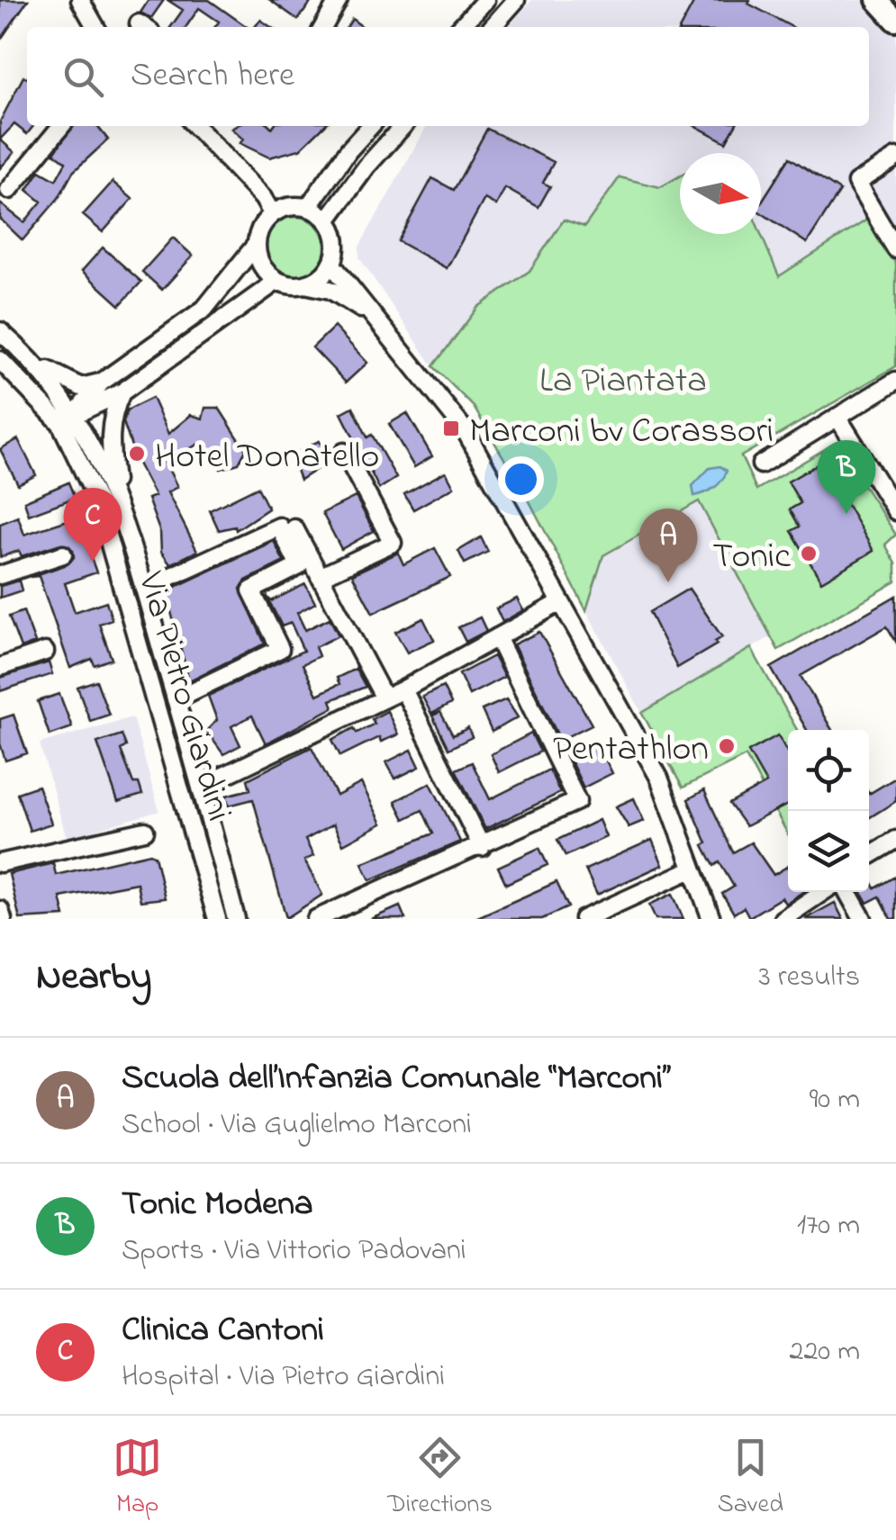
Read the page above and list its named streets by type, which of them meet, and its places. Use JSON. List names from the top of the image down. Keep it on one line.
{"streets":{"street":["Via Pietro Giardini"]},"parks":["La Piantata"],"places":{"transit":["Marconi bv Corassori"],"other":["Hotel Donatello","Tonic","Pentathlon"]},"north":"right","page":{"search":"Search here","pins":["B","C","A"],"heading":["Nearby","3 results"],"list":[{"mark":"A","name":"Scuola dell’Infanzia Comunale “Marconi”","note":"School · Via Guglielmo Marconi","value":"90 m"},{"mark":"B","name":"Tonic Modena","note":"Sports · Via Vittorio Padovani","value":"170 m"},{"mark":"C","name":"Clinica Cantoni","note":"Hospital · Via Pietro Giardini","value":"220 m"}],"nav":["Map","Directions","Saved"]}}
